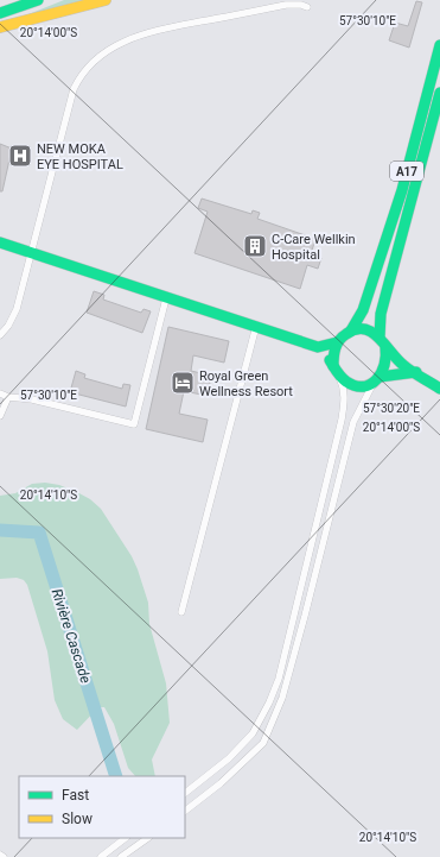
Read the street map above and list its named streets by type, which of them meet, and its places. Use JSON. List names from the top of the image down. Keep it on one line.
{"streets":{"main road":["A17"]},"water":["Rivière Cascade"],"places":{"hospital":["NEW MOKA EYE HOSPITAL"],"building":["C-Care Wellkin Hospital"],"hotel":["Royal Green Wellness Resort"]},"legend":["Fast","Slow"],"coordinates":["57°30'10\"E","20°14'00\"S","57°30'20\"E","20°14'10\"S"]}
